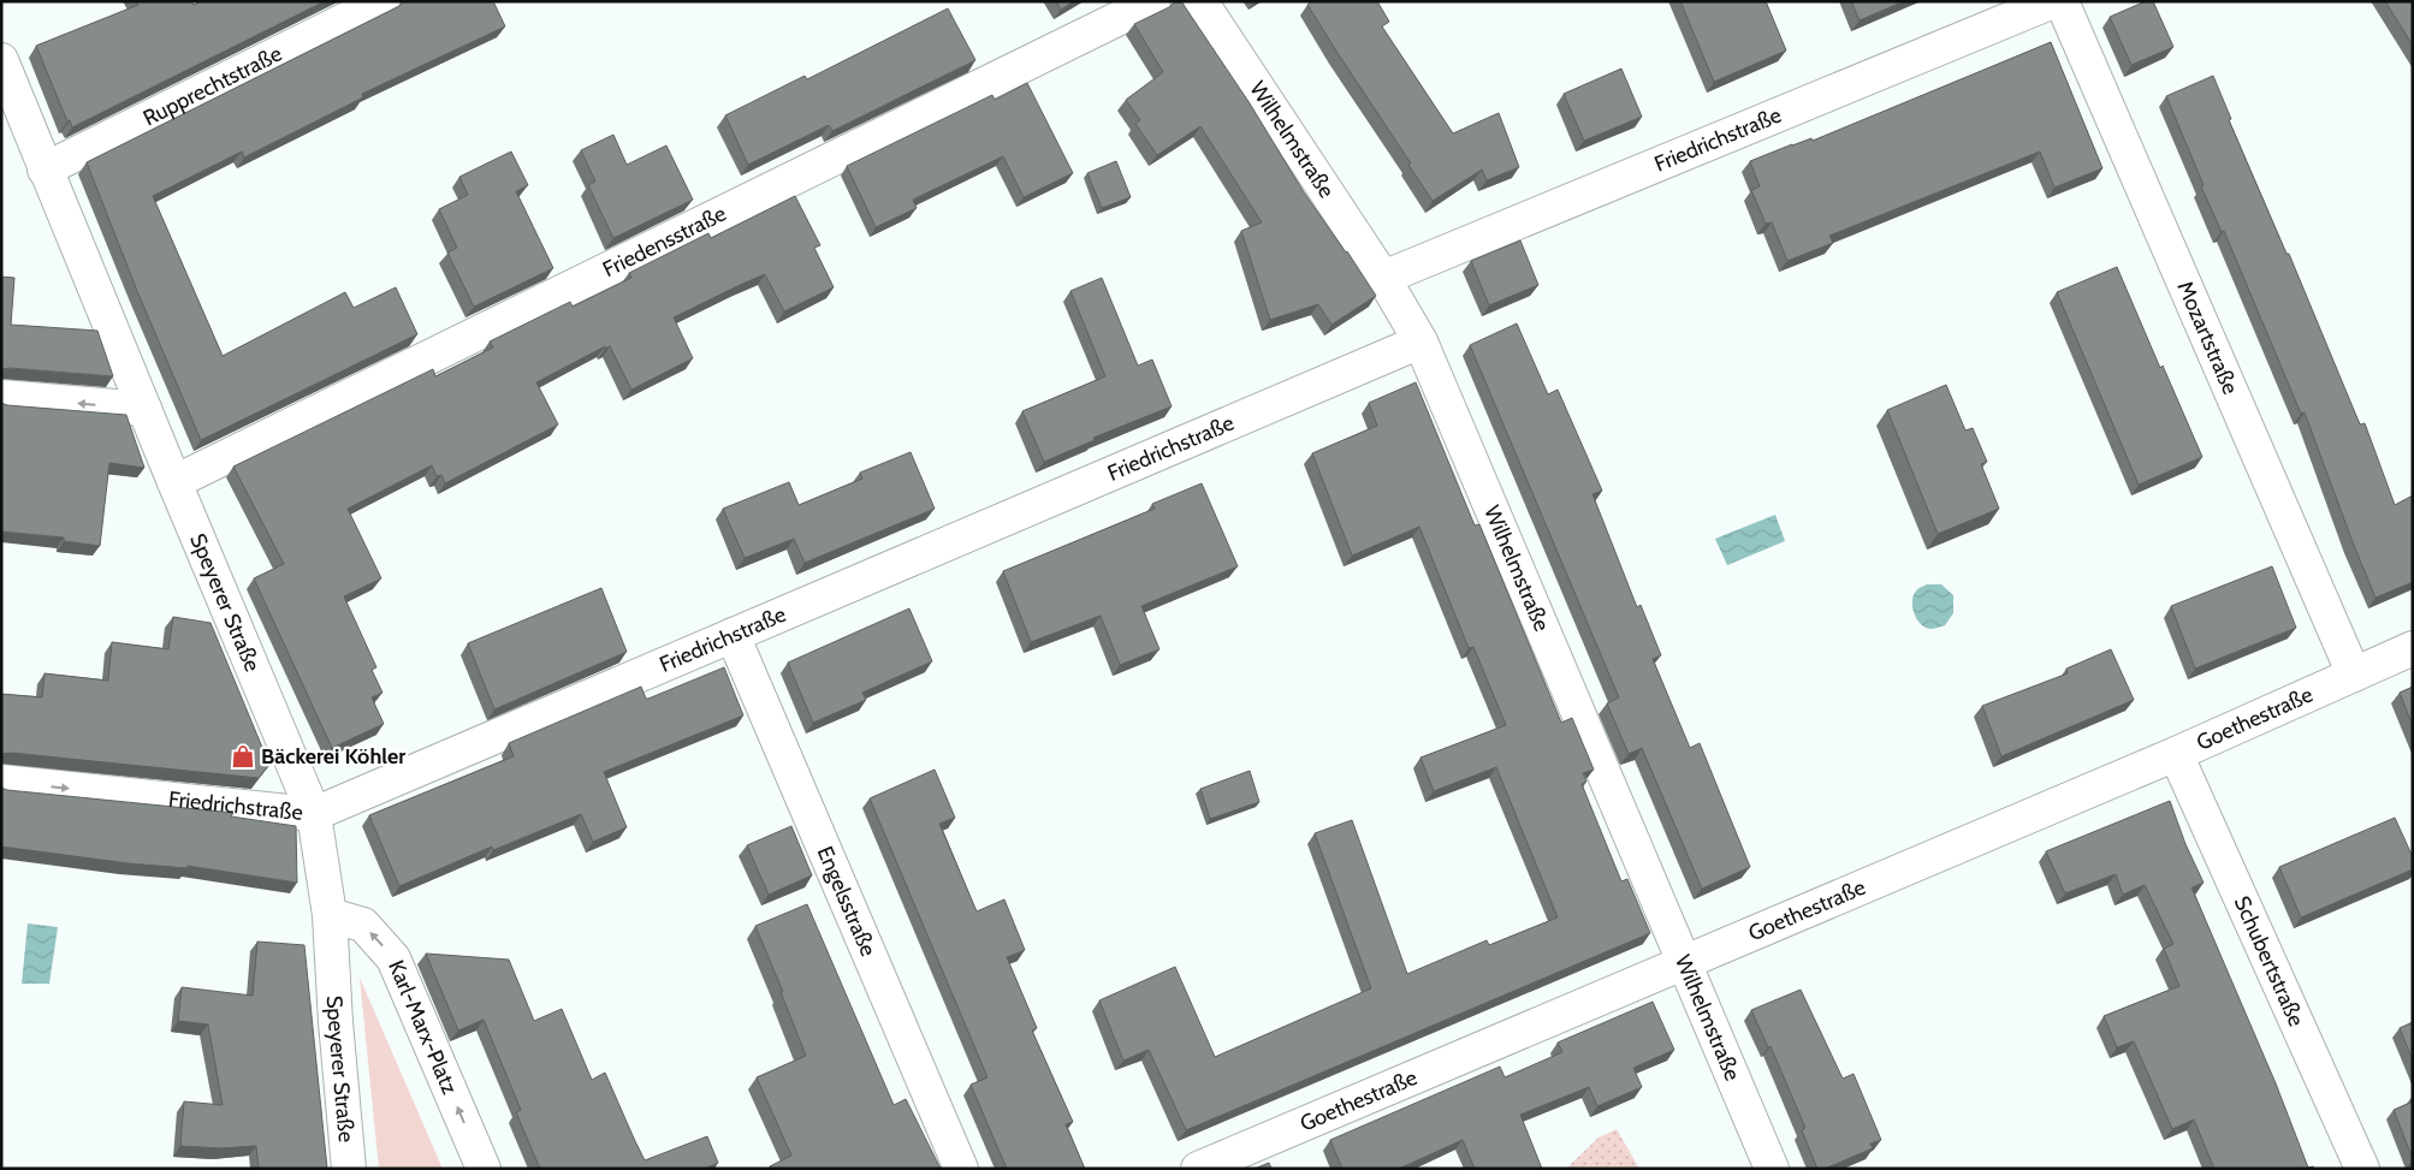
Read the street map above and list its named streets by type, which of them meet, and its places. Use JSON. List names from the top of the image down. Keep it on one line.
{"streets":{"street":["Rupprechtstraße","Wilhelmstraße","Friedrichstraße","Friedensstraße","Mozartstraße","Speyerer Straße","Goethestraße","Engelsstraße","Schubertstraße","Karl-Marx-Platz"]},"crossings":[["Rupprechtstraße","Speyerer Straße"],["Wilhelmstraße","Friedrichstraße"],["Wilhelmstraße","Goethestraße"],["Friedrichstraße","Speyerer Straße"],["Friedrichstraße","Engelsstraße"],["Friedensstraße","Speyerer Straße"],["Mozartstraße","Goethestraße"],["Speyerer Straße","Karl-Marx-Platz"],["Goethestraße","Schubertstraße"]],"one_way":["Karl-Marx-Platz"],"places":{"shop":["Bäckerei Köhler"]}}
